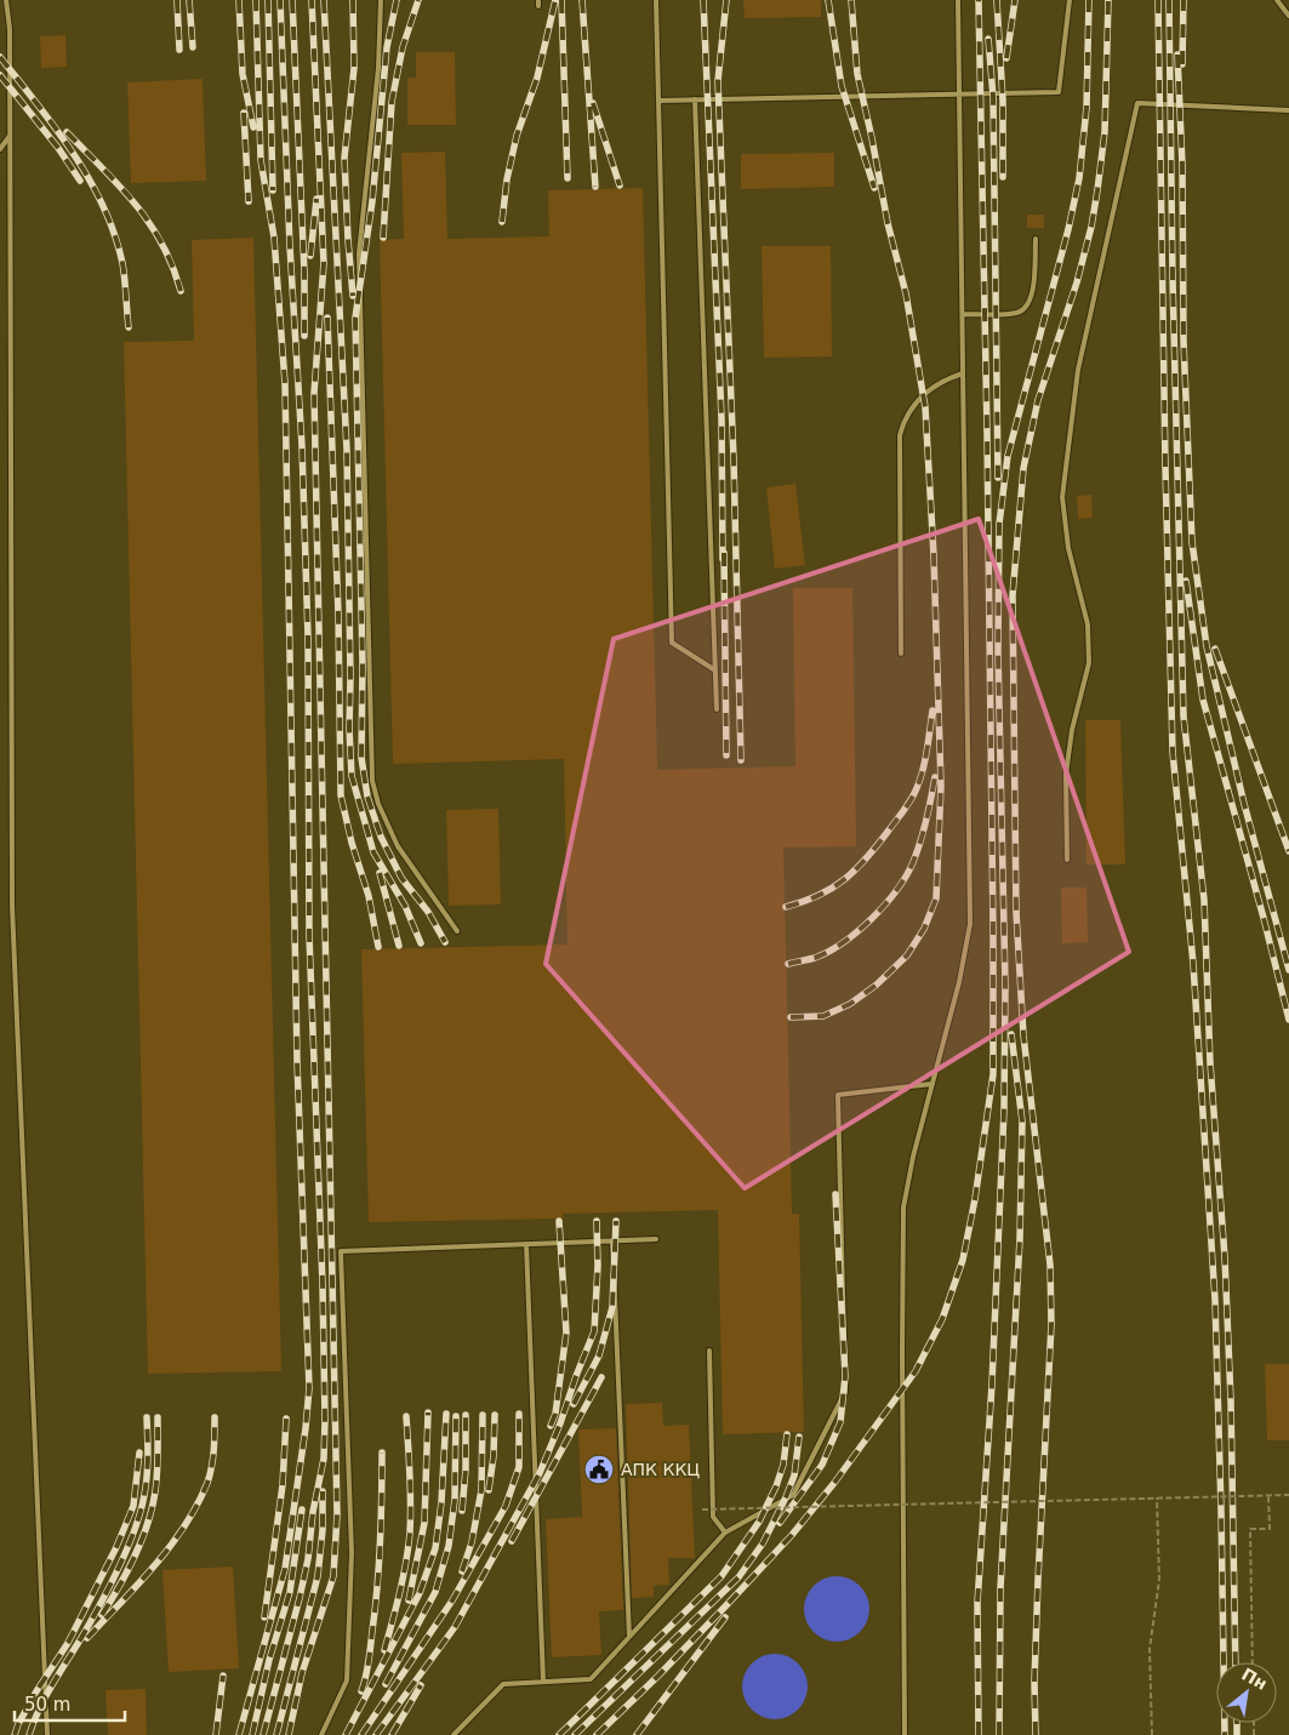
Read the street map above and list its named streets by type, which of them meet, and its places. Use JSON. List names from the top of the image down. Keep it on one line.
{"places":{"public building":["АПК ККЦ"]},"scale_bar":"50 m","north":"top right"}
